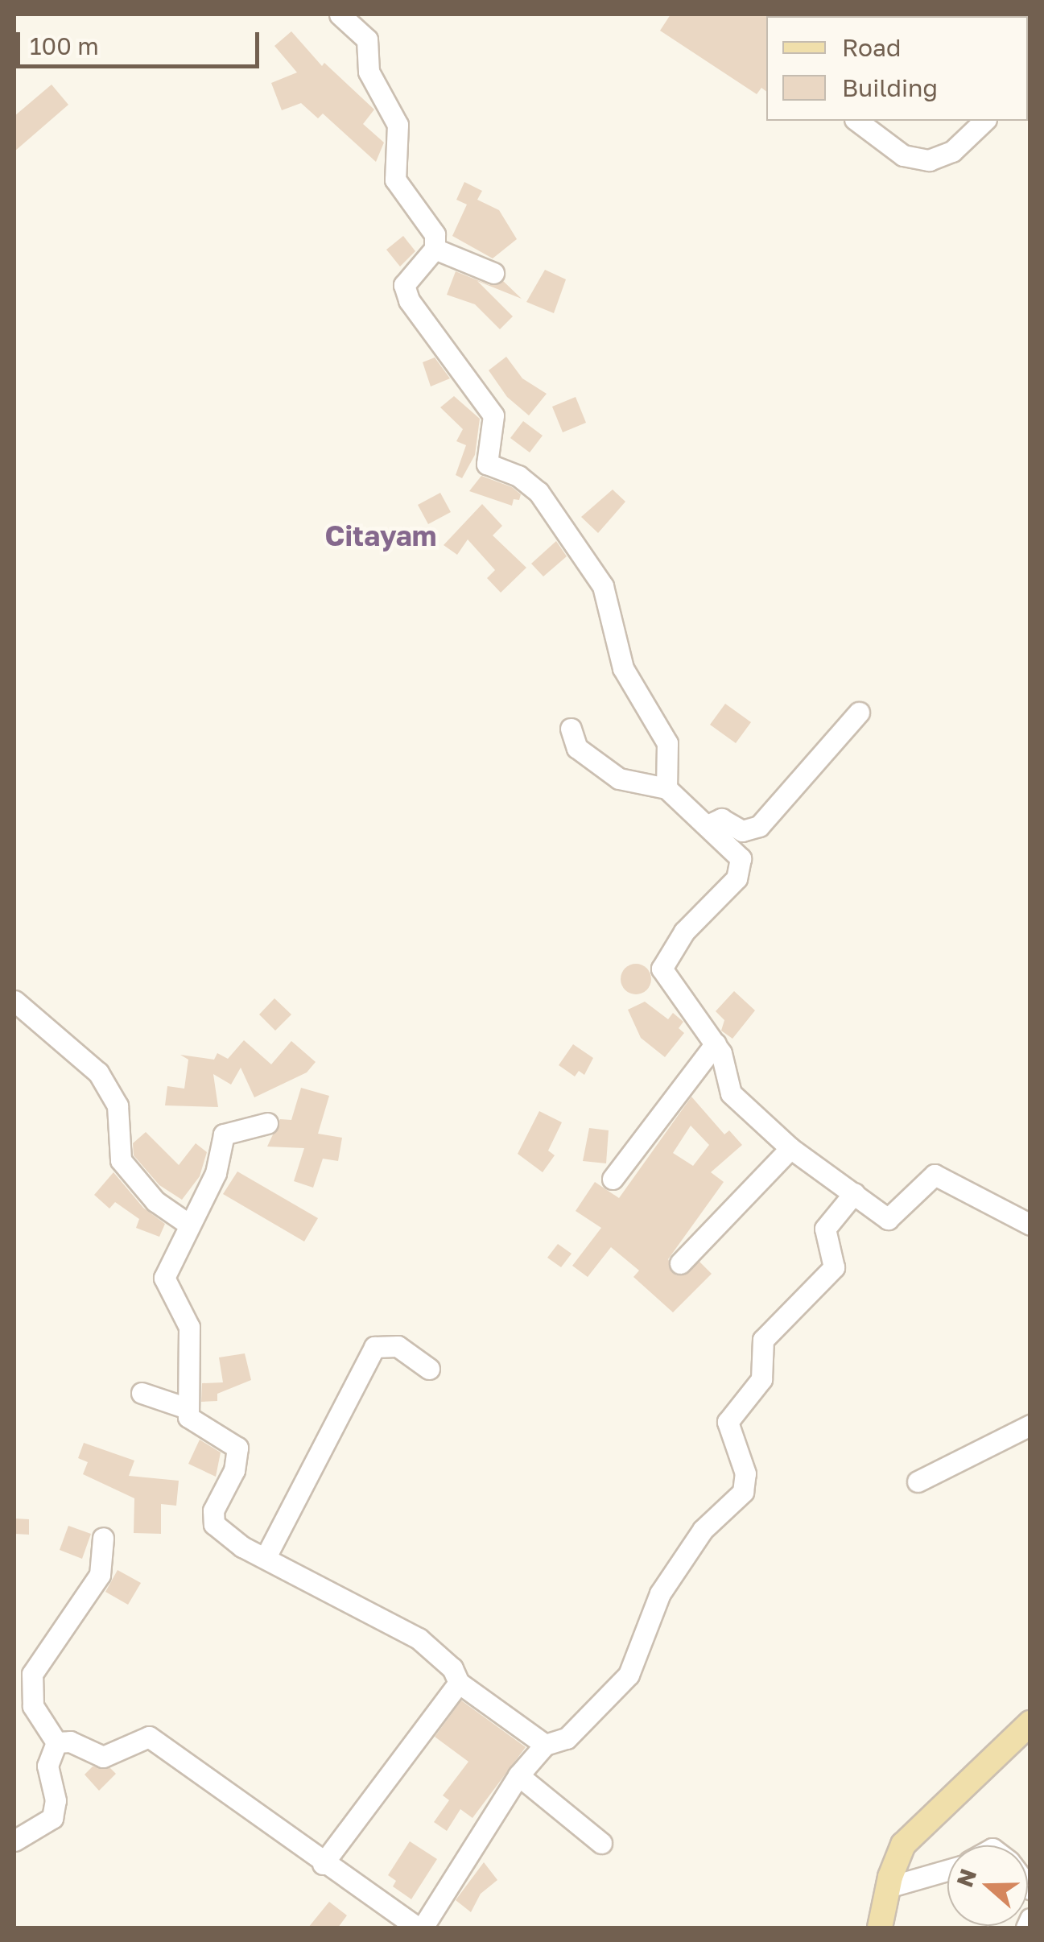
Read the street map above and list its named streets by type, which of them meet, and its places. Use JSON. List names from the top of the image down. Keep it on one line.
{"districts":["Citayam"],"legend":["Road","Building"],"scale_bar":"100 m","north":"left"}
